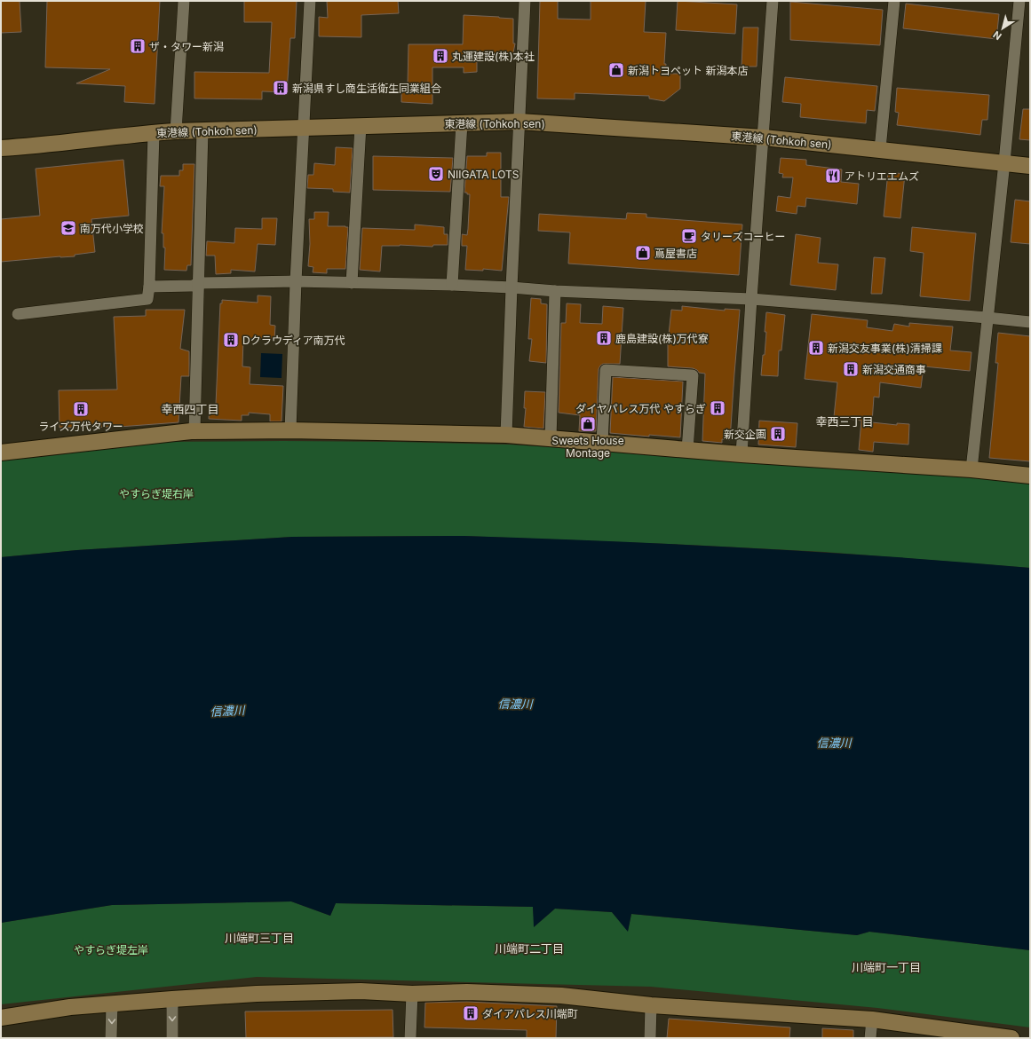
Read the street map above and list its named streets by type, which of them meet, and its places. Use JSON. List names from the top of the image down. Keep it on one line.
{"streets":{"street":["東港線 (Tohkoh sen)"]},"districts":["幸西四丁目","幸西三丁目","川端町三丁目","川端町二丁目","川端町一丁目"],"water":["信濃川"],"parks":["やすらぎ堤右岸","やすらぎ堤左岸"],"places":{"building":["ザ・タワー新潟","丸運建設(株)本社","新潟県すし商生活衛生同業組合","鹿島建設(株)万代寮","Dクラウディア南万代","新潟交友事業(株)清掃課","新潟交通商事","ダイヤパレス万代 やすらぎ","ライズ万代タワー","新交企画","ダイアパレス川端町"],"shop":["新潟トヨペット 新潟本店","蔦屋書店","Sweets House Montage"],"theatre":["NIIGATA LOTS"],"restaurant":["アトリエエムズ"],"school or university":["南万代小学校"],"cafe":["タリーズコーヒー"]},"north":"bottom left"}
